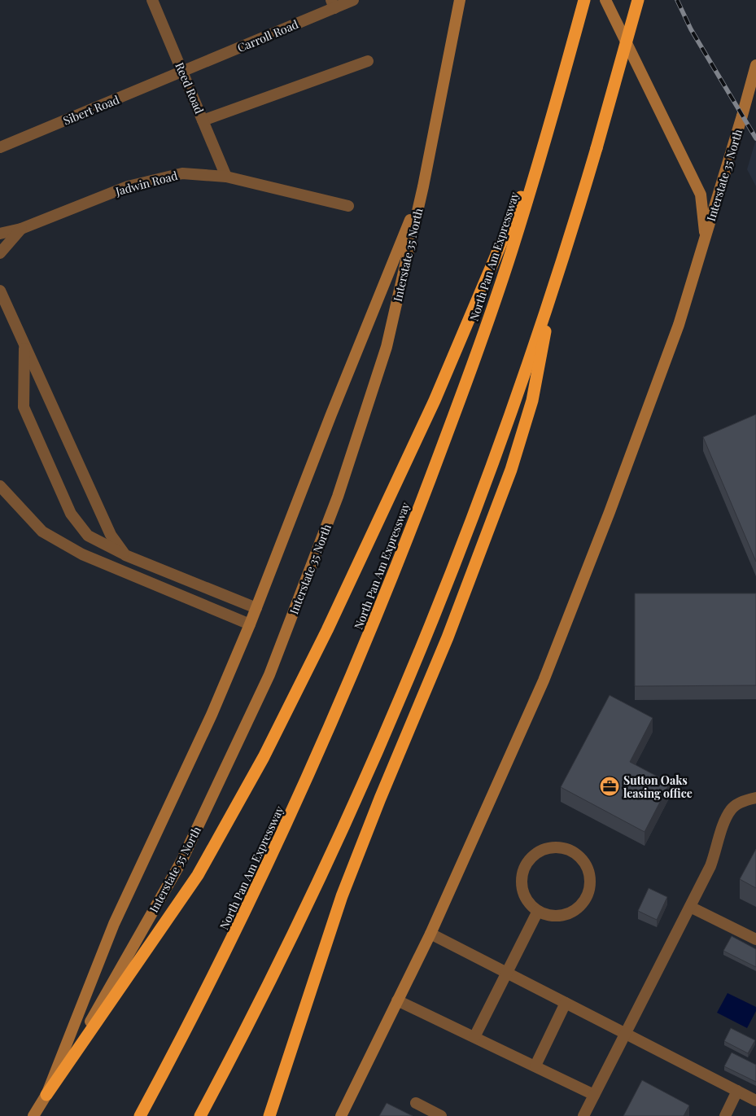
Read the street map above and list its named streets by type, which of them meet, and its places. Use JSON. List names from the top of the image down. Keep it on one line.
{"streets":{"highway":["North Pan Am Expressway"],"main road":["Interstate 35 North"],"street":["Carroll Road","Reed Road","Sibert Road","Jadwin Road"]},"crossings":[["Carroll Road","Reed Road"],["Carroll Road","Sibert Road"],["Reed Road","Sibert Road"],["Reed Road","Jadwin Road"]],"places":{"office":["Sutton Oaks leasing office"]}}
